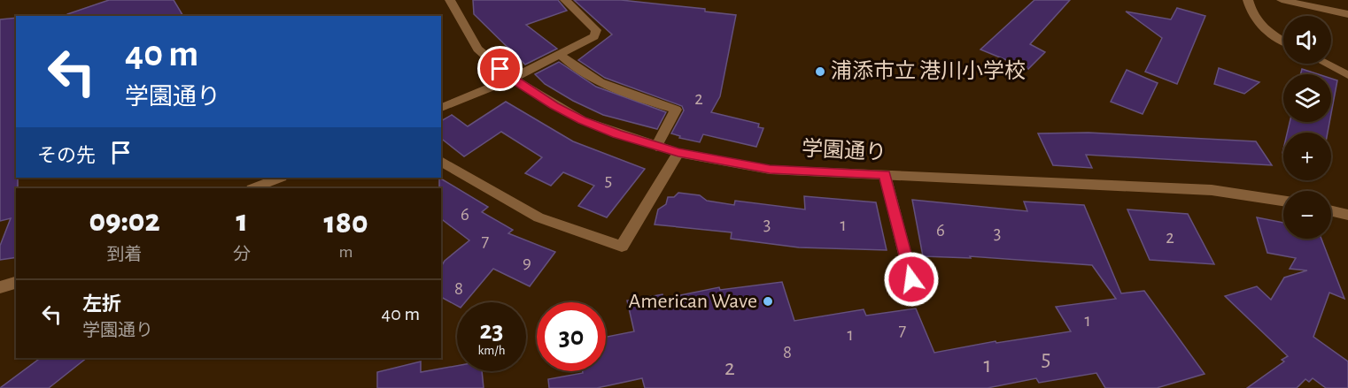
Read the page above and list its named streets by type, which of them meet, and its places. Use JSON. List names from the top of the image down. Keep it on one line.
{"streets":{"street":["学園通り"]},"places":["浦添市立 港川小学校","American Wave"],"house_numbers":["2","5","6","3","1","6","3","2","7","9","8","1","7","1","8","5","1","2"],"page":{"map_buttons":["+","−"],"turn":["40 m","学園通り"],"then":"その先","eta":["09:02","到着","1","分","180","m"],"list":[{"name":"左折","note":"学園通り","value":"40 m"}],"speed":"23 km/h","limit":"30"}}
